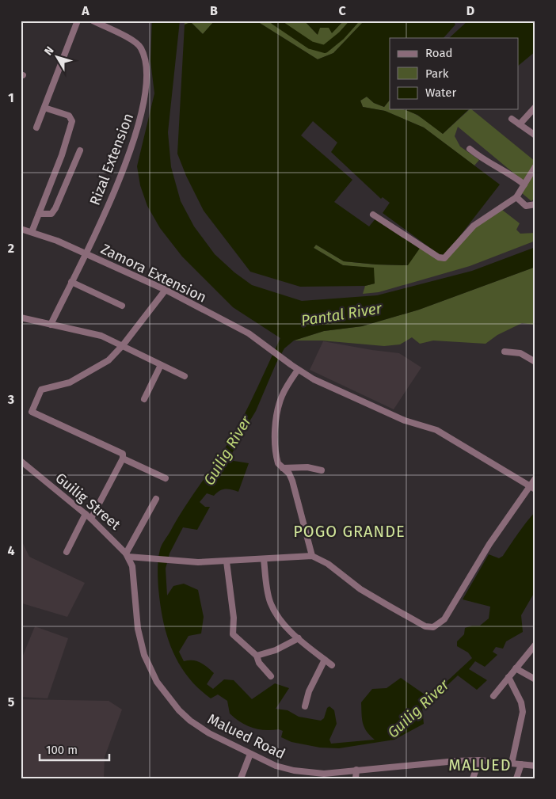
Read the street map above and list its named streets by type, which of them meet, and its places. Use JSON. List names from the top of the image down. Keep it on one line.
{"streets":{"street":["Rizal Extension","Zamora Extension","Guilig Street","Malued Road"]},"crossings":[["Rizal Extension","Zamora Extension"],["Guilig Street","Malued Road"]],"districts":["POGO GRANDE","MALUED"],"water":["Pantal River","Guilig River"],"legend":["Road","Park","Water"],"scale_bar":"100 m","north":"top left","grid":{"columns":["A","B","C","D"],"rows":["1","2","3","4","5"]}}
